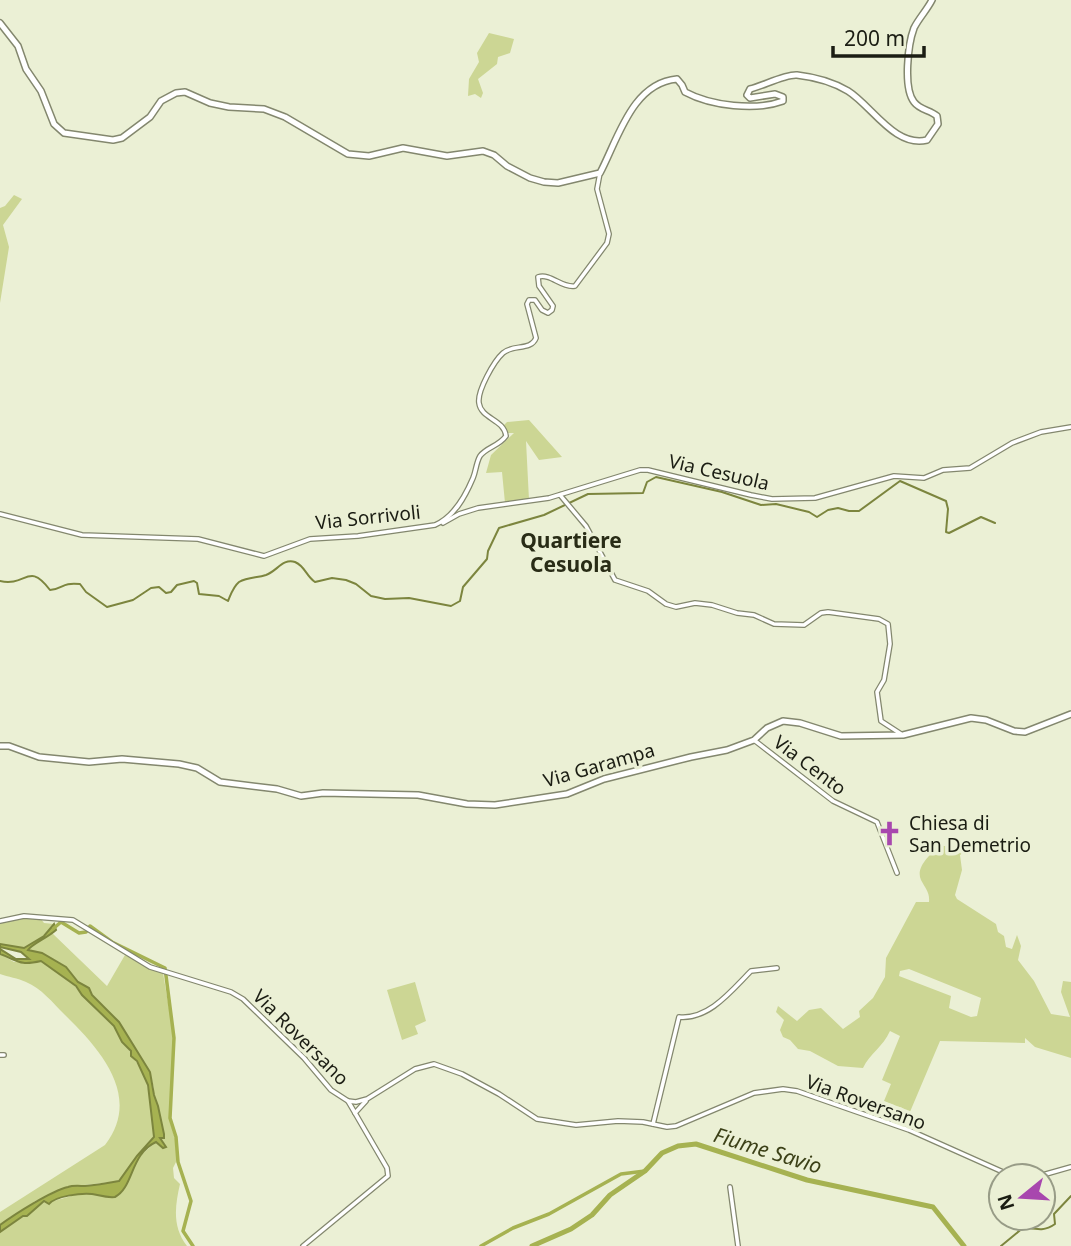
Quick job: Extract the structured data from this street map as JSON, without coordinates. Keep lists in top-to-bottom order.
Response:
{
  "streets": {
    "street": [
      "Via Cesuola",
      "Via Sorrivoli",
      "Via Garampa",
      "Via Cento",
      "Via Roversano"
    ]
  },
  "crossings": [
    ["Via Cesuola", "Via Sorrivoli"],
    ["Via Garampa", "Via Cento"]
  ],
  "districts": ["Quartiere Cesuola"],
  "water": ["Fiume Savio"],
  "places": {
    "church": ["Chiesa di San Demetrio"]
  },
  "scale_bar": "200 m",
  "north": "left"
}
